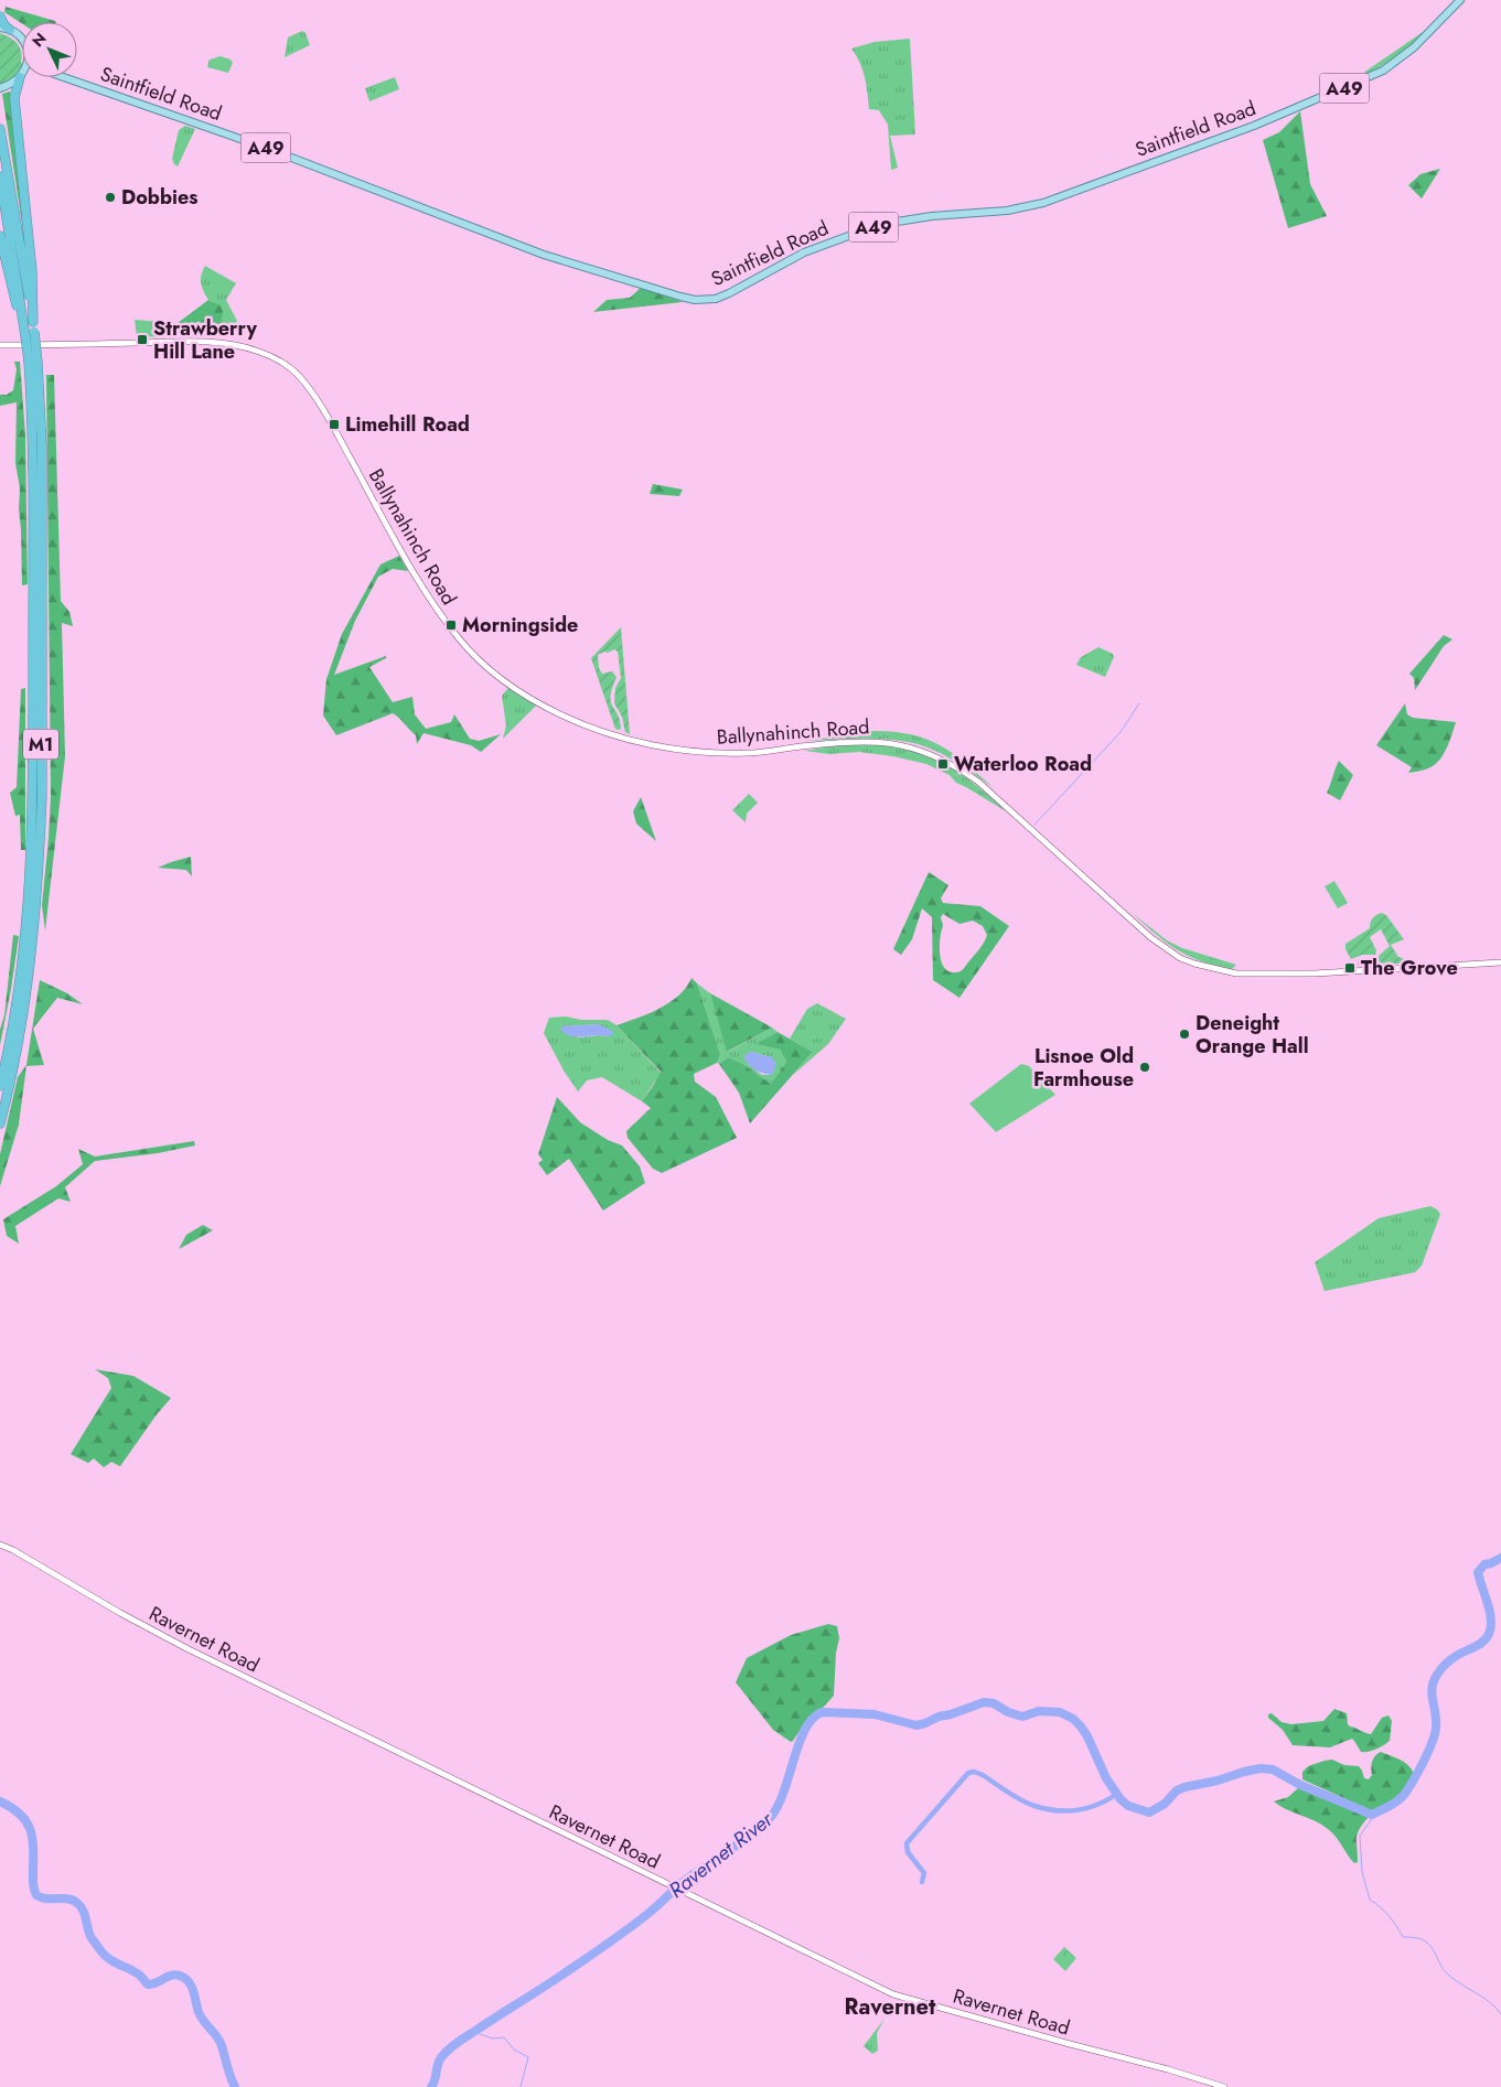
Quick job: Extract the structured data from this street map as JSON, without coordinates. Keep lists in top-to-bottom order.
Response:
{
  "streets": {
    "highway": ["M1"],
    "main road": ["A49", "Saintfield Road"],
    "street": ["Ballynahinch Road", "Ravernet Road"]
  },
  "districts": ["Ravernet"],
  "water": ["Ravernet River"],
  "places": {
    "other": ["Dobbies", "Deneight Orange Hall", "Lisnoe Old Farmhouse"],
    "transit": [
      "Strawberry Hill Lane",
      "Limehill Road",
      "Morningside",
      "Waterloo Road",
      "The Grove"
    ]
  },
  "north": "top left"
}
